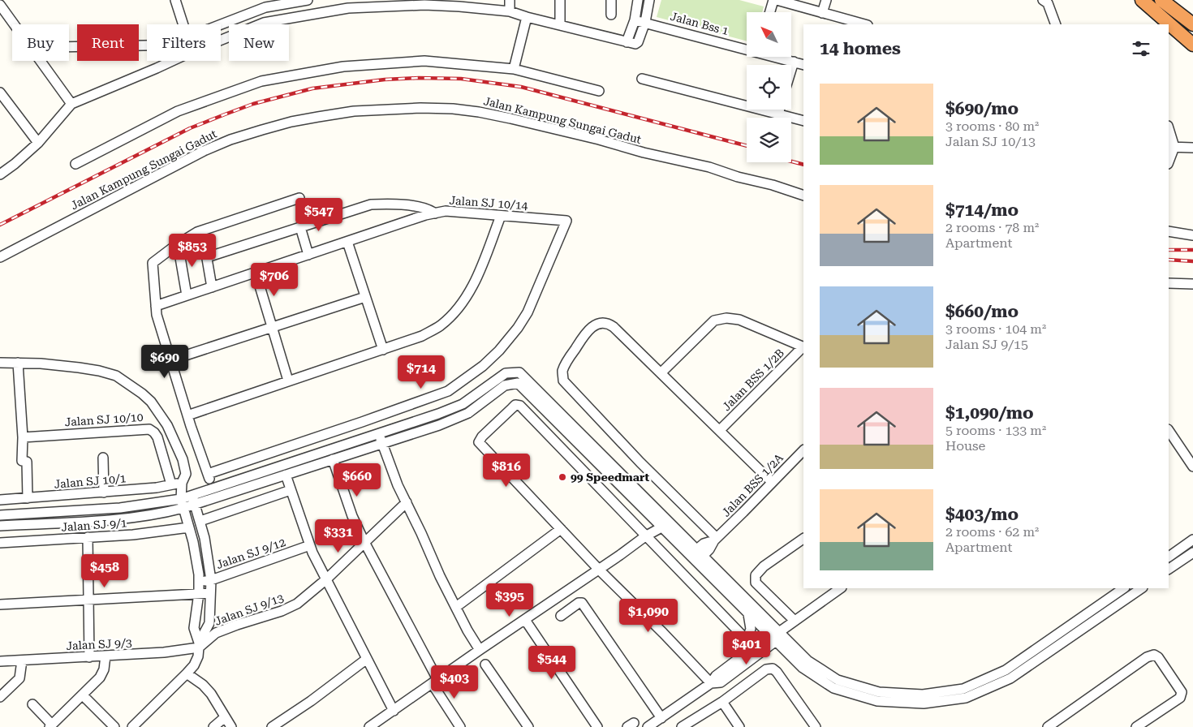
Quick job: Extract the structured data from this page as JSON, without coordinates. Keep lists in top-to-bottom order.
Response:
{
  "streets": {
    "street": [
      "Jalan Bss 1",
      "Jalan Kampung Sungai Gadut",
      "Jalan SJ 10/14",
      "Jalan BSS 1/2B",
      "Jalan SJ 10/10",
      "Jalan SJ 10/1",
      "Jalan BSS 1/2A",
      "Jalan SJ 9/1",
      "Jalan SJ 9/12",
      "Jalan SJ 9/13",
      "Jalan SJ 9/3"
    ]
  },
  "crossings": [
    ["Jalan SJ 10/10", "Jalan SJ 10/1"],
    ["Jalan SJ 9/13", "Jalan SJ 9/3"]
  ],
  "places": ["99 Speedmart"],
  "north": "top left",
  "page": {
    "chip": [
      "Buy",
      "Rent",
      "Filters",
      "New"
    ],
    "heading": "14 homes",
    "list": [
      {
        "name": "$690/mo",
        "note": "3 rooms · 80 m² · Jalan SJ 10/13"
      },
      {
        "name": "$714/mo",
        "note": "2 rooms · 78 m² · Apartment"
      },
      {
        "name": "$660/mo",
        "note": "3 rooms · 104 m² · Jalan SJ 9/15"
      },
      {
        "name": "$1,090/mo",
        "note": "5 rooms · 133 m² · House"
      },
      {
        "name": "$403/mo",
        "note": "2 rooms · 62 m² · Apartment"
      }
    ],
    "price": [
      "$547",
      "$853",
      "$706",
      "$690",
      "$714",
      "$816",
      "$660",
      "$331",
      "$458",
      "$395",
      "$1,090",
      "$401",
      "$544",
      "$403"
    ]
  }
}
